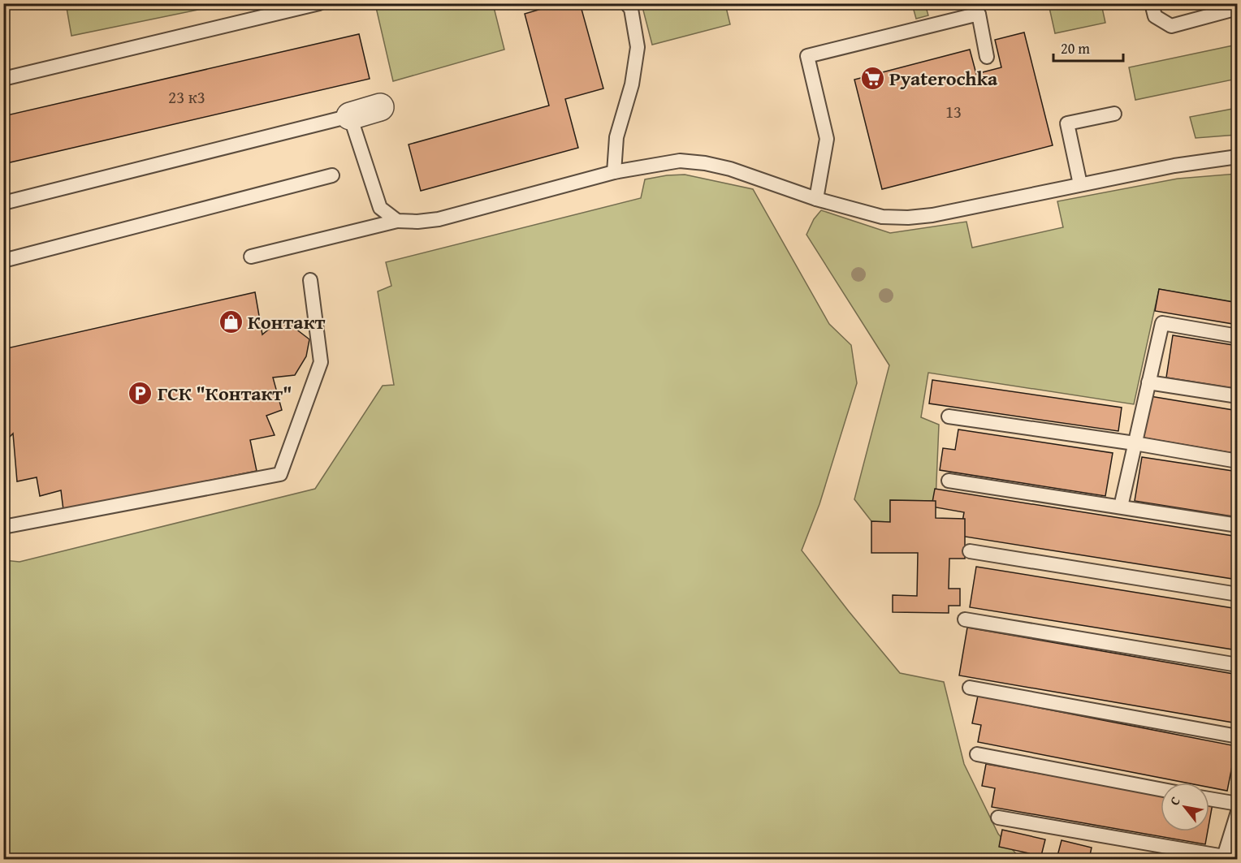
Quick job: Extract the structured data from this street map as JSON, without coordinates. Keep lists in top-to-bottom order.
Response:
{
  "places": {
    "supermarket": ["Pyaterochka"],
    "shop": ["Контакт"],
    "parking": ["ГСК \"Контакт\""]
  },
  "house_numbers": ["23 к3", "13"],
  "scale_bar": "20 m",
  "north": "top left"
}
